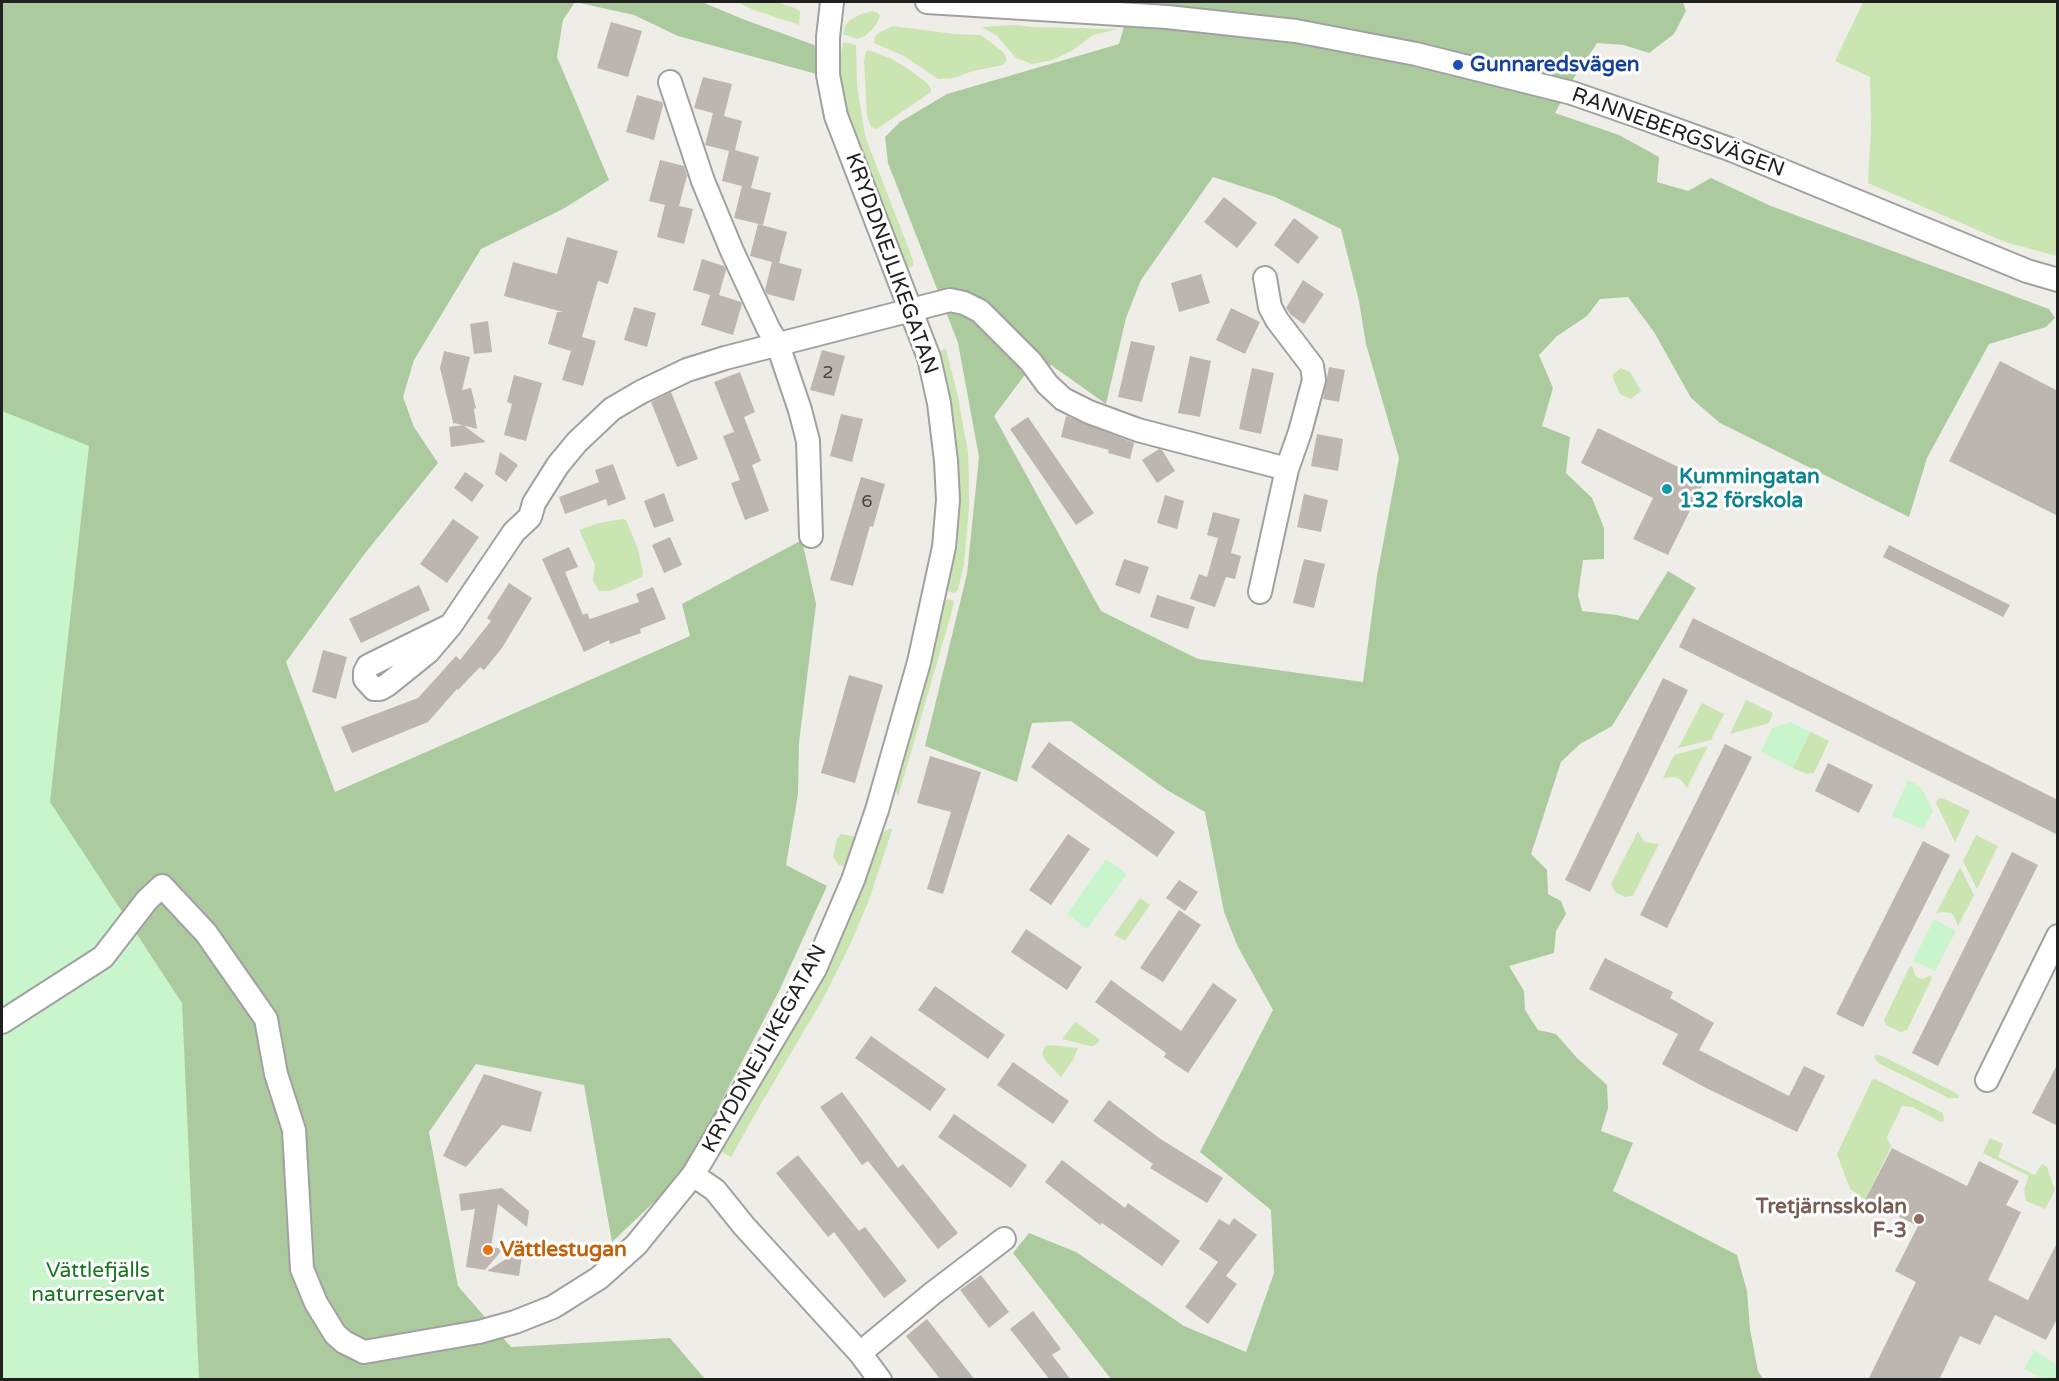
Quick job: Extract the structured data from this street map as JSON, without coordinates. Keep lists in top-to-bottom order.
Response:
{
  "streets": {
    "street": ["RANNEBERGSVÄGEN", "KRYDDNEJLIKEGATAN"]
  },
  "parks": ["Vättlefjälls naturreservat"],
  "places": [
    "Gunnaredsvägen",
    "Kummingatan 132 förskola",
    "Tretjärnsskolan F-3",
    "Vättlestugan"
  ],
  "house_numbers": ["2", "6"]
}
